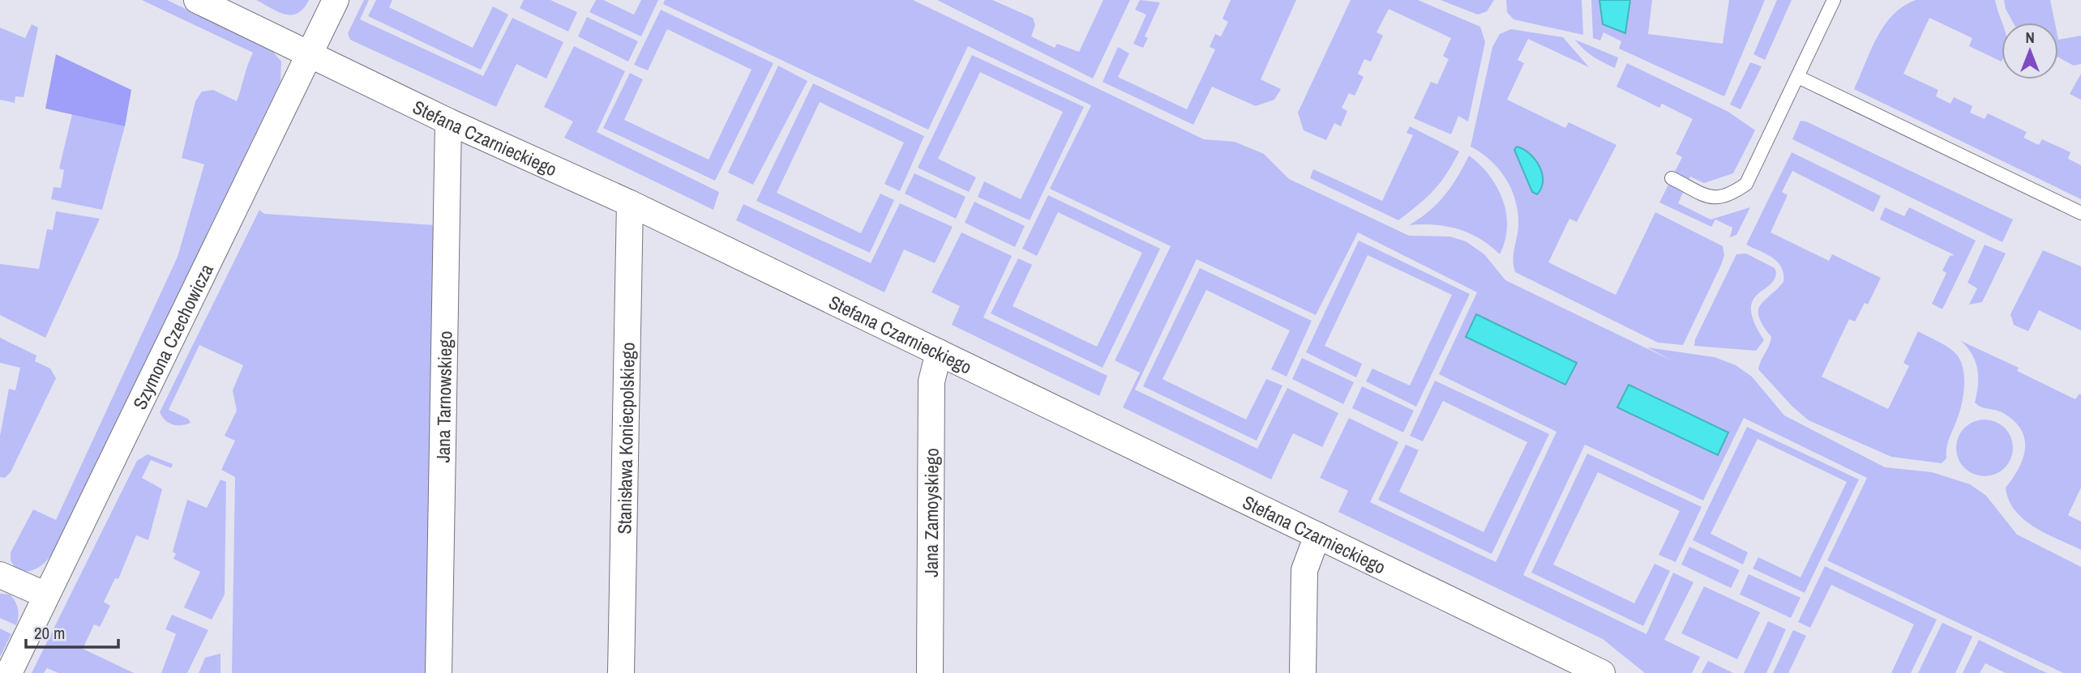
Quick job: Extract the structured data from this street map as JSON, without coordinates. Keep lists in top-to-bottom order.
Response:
{
  "streets": {
    "street": [
      "Stefana Czarnieckiego",
      "Szymona Czechowicza",
      "Jana Tarnowskiego",
      "Stanisława Koniecpolskiego",
      "Jana Zamoyskiego"
    ]
  },
  "crossings": [
    ["Stefana Czarnieckiego", "Szymona Czechowicza"],
    ["Stefana Czarnieckiego", "Jana Tarnowskiego"],
    ["Stefana Czarnieckiego", "Stanisława Koniecpolskiego"],
    ["Stefana Czarnieckiego", "Jana Zamoyskiego"]
  ],
  "scale_bar": "20 m",
  "north": "top"
}
